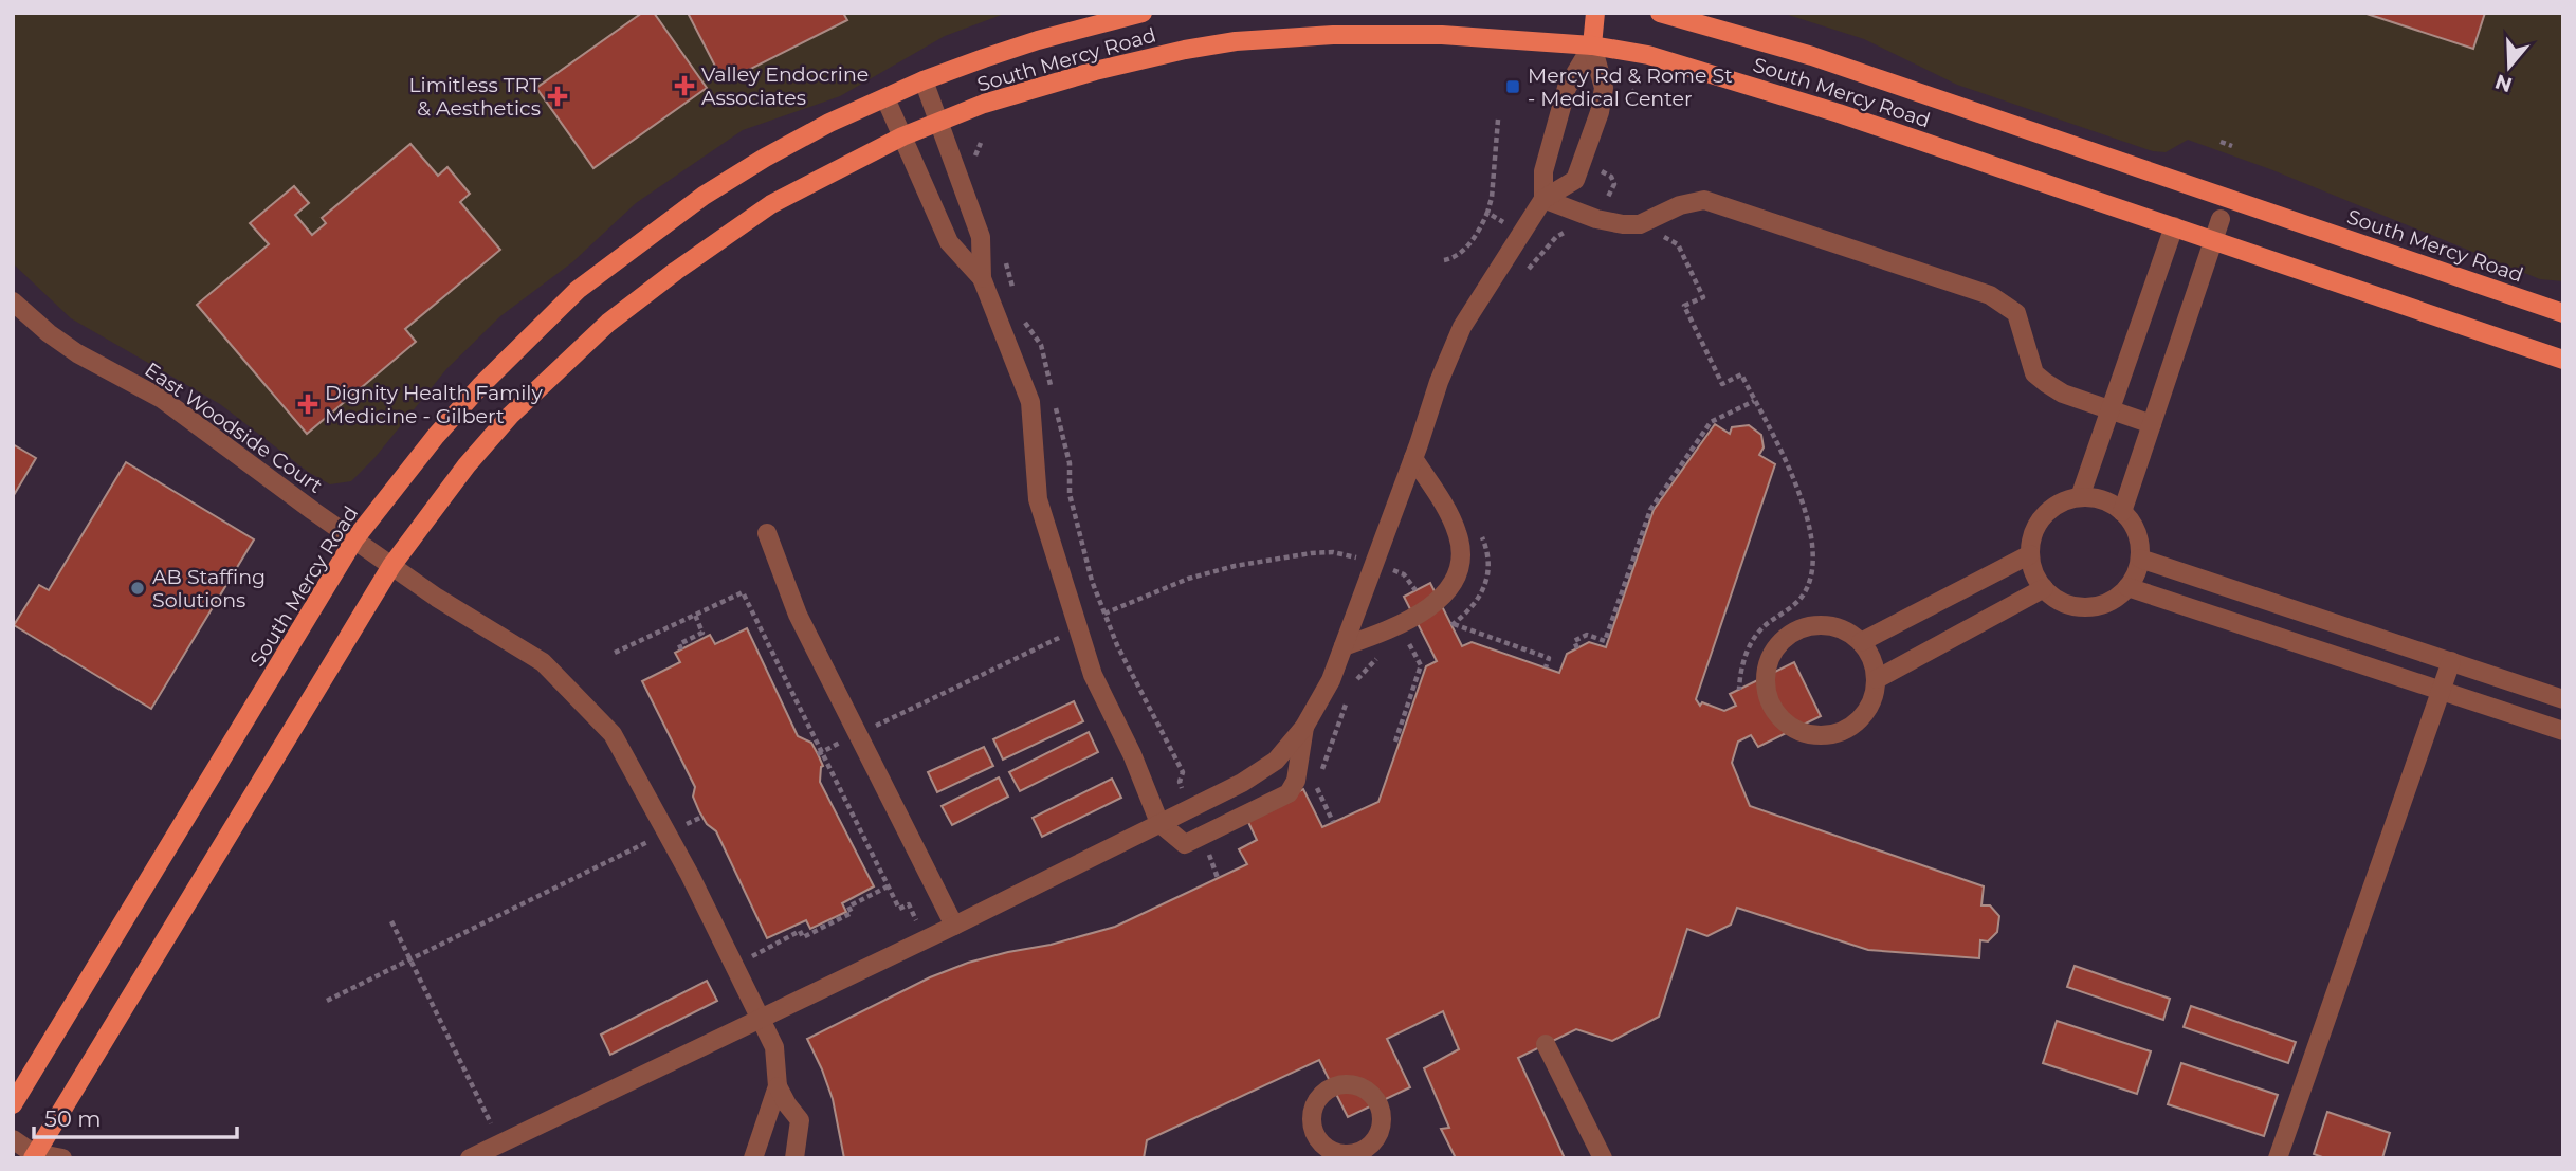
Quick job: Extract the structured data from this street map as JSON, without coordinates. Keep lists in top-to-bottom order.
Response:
{
  "streets": {
    "main road": ["South Mercy Road"],
    "street": ["East Woodside Court"]
  },
  "crossings": [
    ["South Mercy Road", "East Woodside Court"]
  ],
  "places": {
    "health": ["Valley Endocrine Associates", "Limitless TRT & Aesthetics", "Dignity Health Family Medicine - Gilbert"],
    "transit": ["Mercy Rd & Rome St - Medical Center"],
    "other": ["AB Staffing Solutions"]
  },
  "scale_bar": "50 m",
  "north": "bottom"
}
